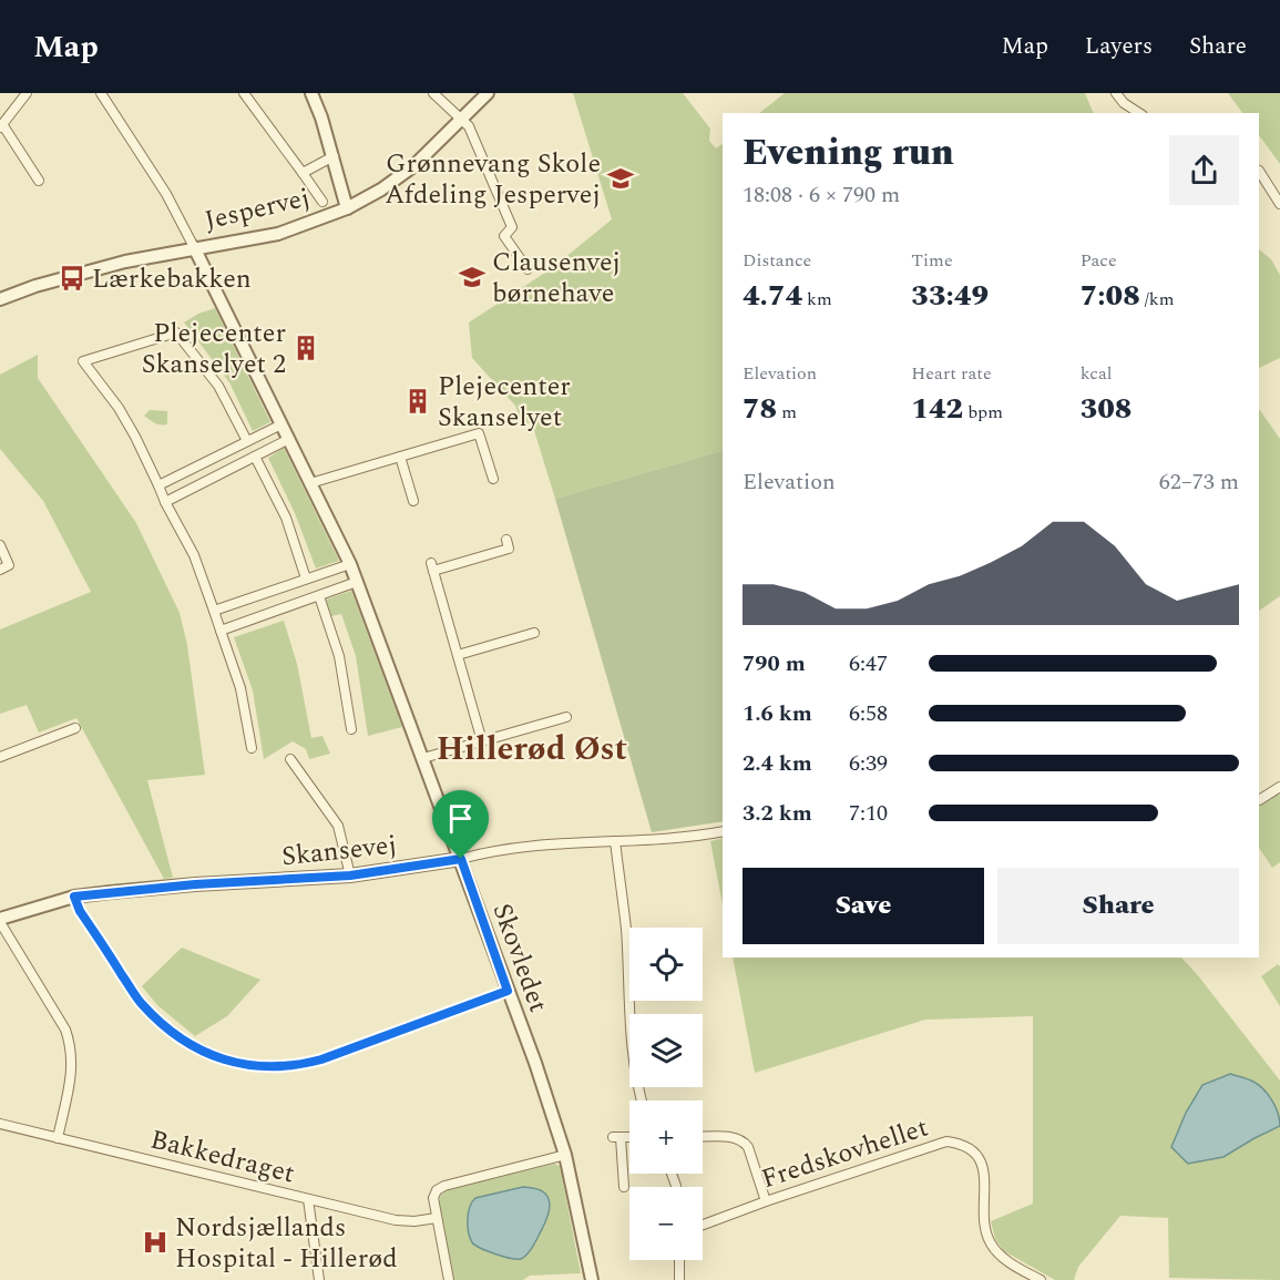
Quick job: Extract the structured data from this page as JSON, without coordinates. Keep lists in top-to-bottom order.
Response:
{
  "streets": {
    "street": [
      "Jespervej",
      "Skansevej",
      "Skovledet",
      "Fredskovhellet",
      "Bakkedraget"
    ]
  },
  "crossings": [
    ["Jespervej", "Skovledet"],
    ["Skansevej", "Skovledet"]
  ],
  "districts": ["Hillerød Øst"],
  "places": {
    "school or university": ["Grønnevang Skole Afdeling Jespervej", "Clausenvej børnehave"],
    "bus stop": ["Lærkebakken"],
    "building": ["Plejecenter Skanselyet 2", "Plejecenter Skanselyet"],
    "hospital": ["Nordsjællands Hospital - Hillerød"]
  },
  "page": {
    "header": "Map",
    "nav": ["Map", "Layers", "Share"],
    "heading": ["Evening run", "18:08 · 6 × 790 m"],
    "stats": [
      ["Distance", "4.74 km"],
      ["Time", "33:49"],
      ["Pace", "7:08 /km"],
      ["Elevation", "78 m"],
      ["Heart rate", "142 bpm"],
      ["kcal", "308"]
    ],
    "chart": ["Elevation", "62–73 m"],
    "list": [
      {
        "name": "790 m",
        "note": "6:47"
      },
      {
        "name": "1.6 km",
        "note": "6:58"
      },
      {
        "name": "2.4 km",
        "note": "6:39"
      },
      {
        "name": "3.2 km",
        "note": "7:10"
      }
    ],
    "buttons": ["Save", "Share"],
    "map_buttons": ["+", "−"]
  }
}
